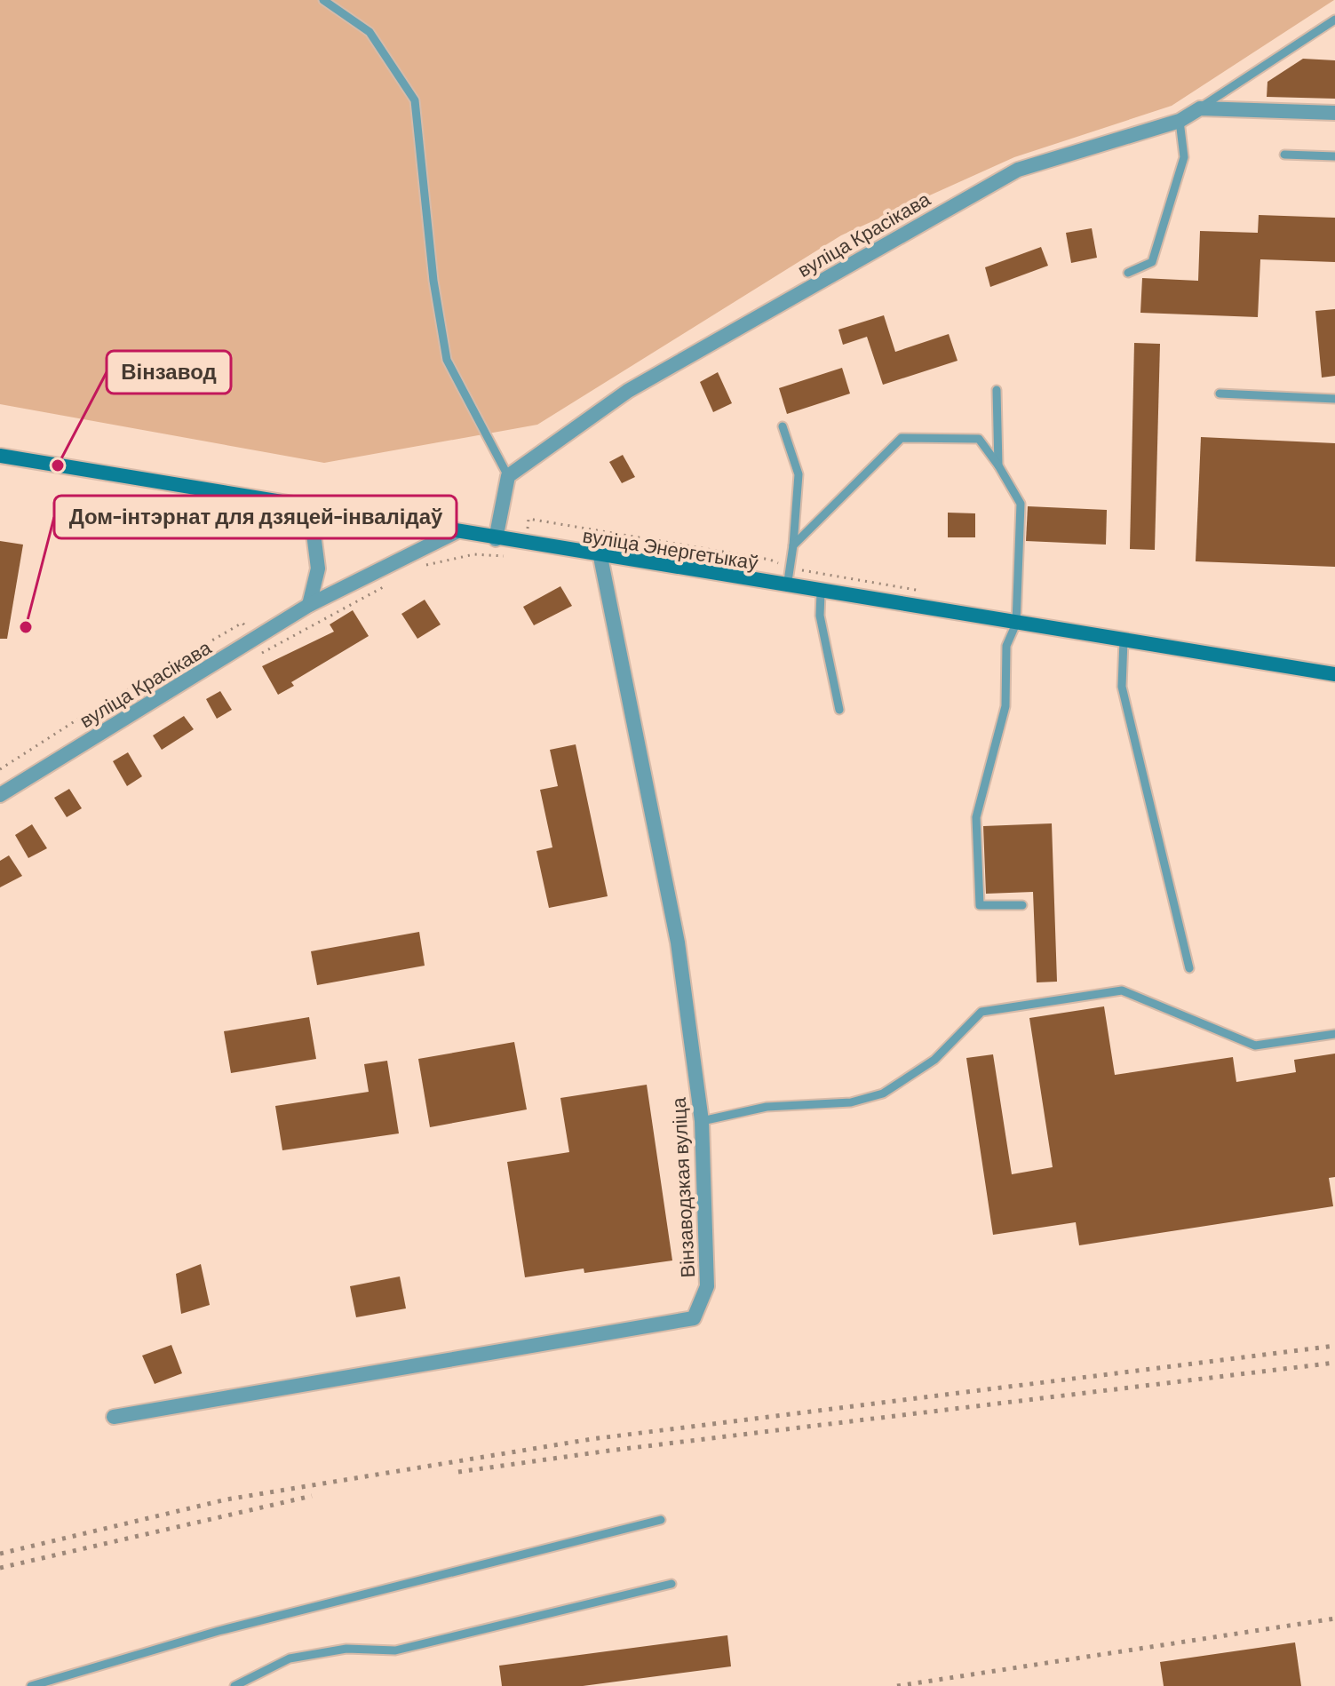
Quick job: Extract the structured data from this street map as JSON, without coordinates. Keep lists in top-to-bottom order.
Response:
{
  "streets": {
    "main road": ["вуліца Энергетыкаў"],
    "street": ["вуліца Красікава", "Вінзаводзкая вуліца"]
  },
  "crossings": [
    ["вуліца Красікава", "вуліца Энергетыкаў"],
    ["вуліца Энергетыкаў", "Вінзаводзкая вуліца"]
  ],
  "places": ["Вінзавод", "Дом-інтэрнат для дзяцей-інвалідаў"]
}
